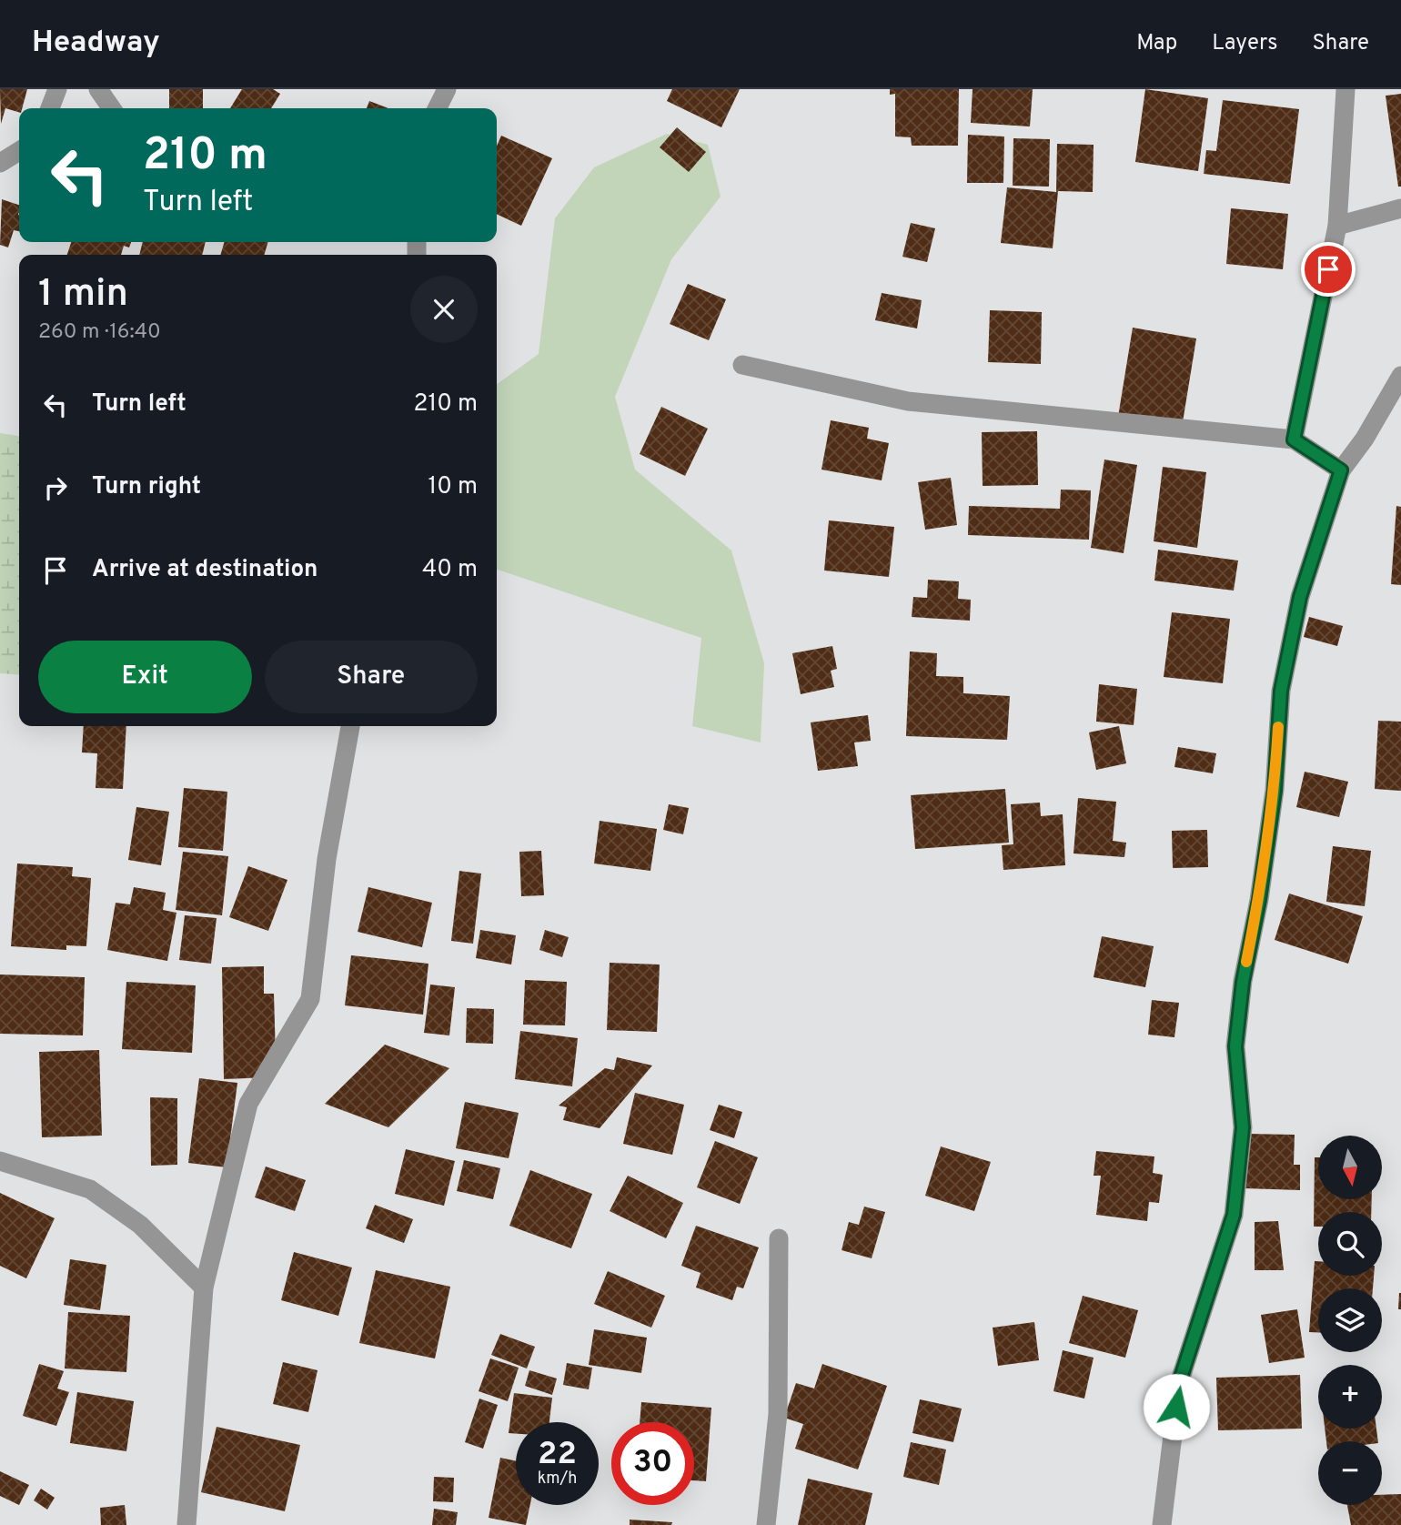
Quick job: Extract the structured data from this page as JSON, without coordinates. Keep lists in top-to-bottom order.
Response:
{
  "north": "bottom",
  "page": {
    "header": "Headway",
    "nav": ["Map", "Layers", "Share"],
    "turn": ["210 m", "Turn left"],
    "heading": ["1 min", "260 m · 16:40"],
    "list": [
      {
        "name": "Turn left",
        "value": "210 m"
      },
      {
        "name": "Turn right",
        "value": "10 m"
      },
      {
        "name": "Arrive at destination",
        "value": "40 m"
      }
    ],
    "buttons": ["Exit", "Share"],
    "map_buttons": ["+", "−"],
    "speed": "22 km/h",
    "limit": "30"
  }
}
